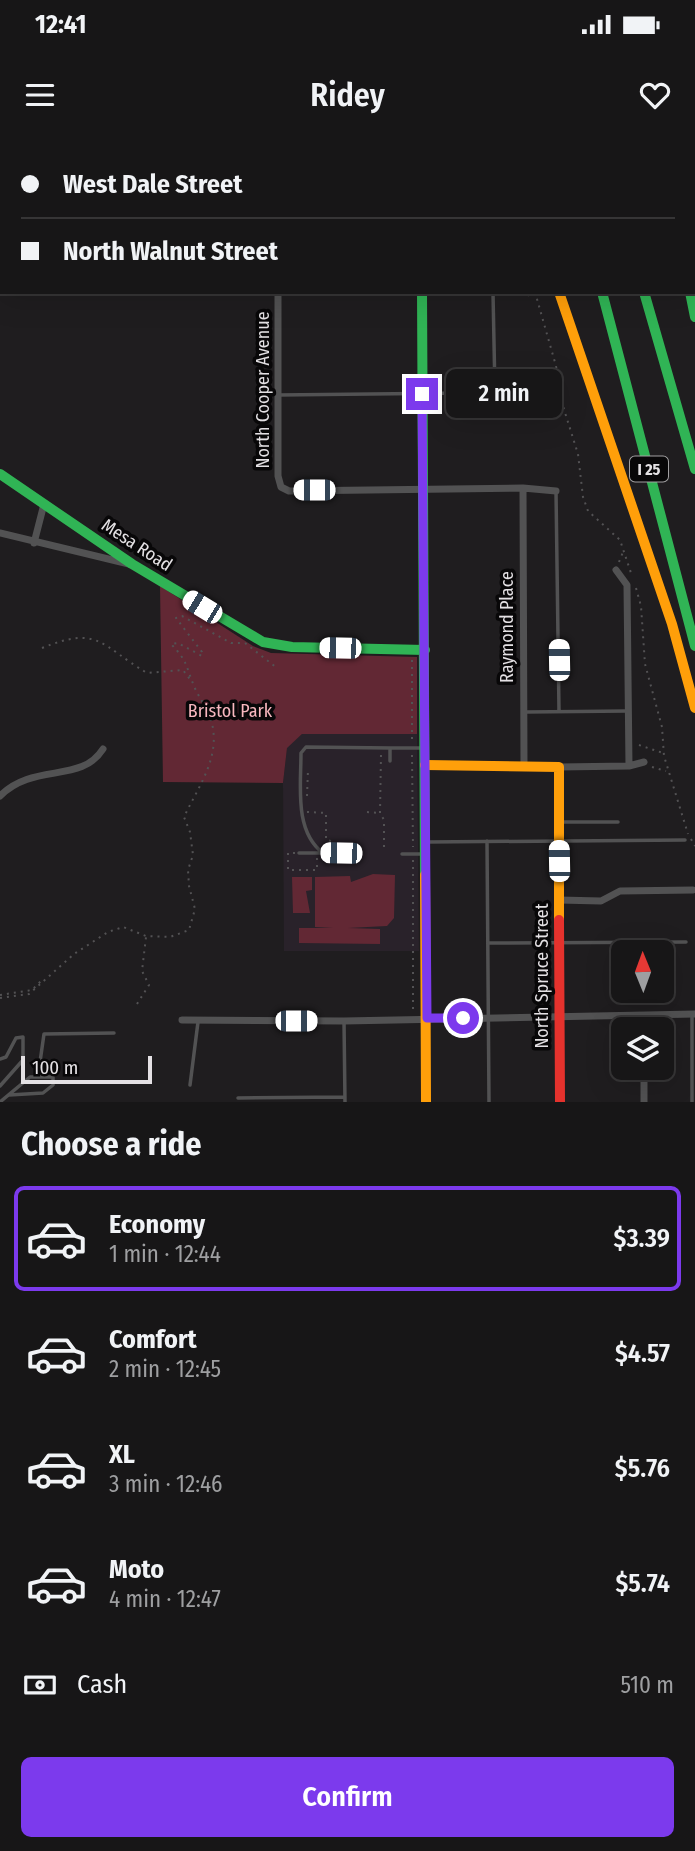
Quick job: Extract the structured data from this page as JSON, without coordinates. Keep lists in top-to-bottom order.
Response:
{
  "streets": {
    "main road": ["I 25", "Mesa Road", "North Spruce Street"],
    "street": ["North Cooper Avenue", "Raymond Place"]
  },
  "parks": ["Bristol Park"],
  "scale_bar": "100 m",
  "north": "top",
  "page": {
    "status": "12:41",
    "header": "Ridey",
    "banner": ["West Dale Street", "North Walnut Street"],
    "bubble": "2 min",
    "scale": "100 m",
    "heading": "Choose a ride",
    "list": [
      {
        "name": "Economy",
        "note": "1 min · 12:44",
        "value": "$3.39"
      },
      {
        "name": "Comfort",
        "note": "2 min · 12:45",
        "value": "$4.57"
      },
      {
        "name": "XL",
        "note": "3 min · 12:46",
        "value": "$5.76"
      },
      {
        "name": "Moto",
        "note": "4 min · 12:47",
        "value": "$5.74"
      }
    ],
    "pay": ["Cash", "510 m"],
    "buttons": "Confirm"
  }
}
